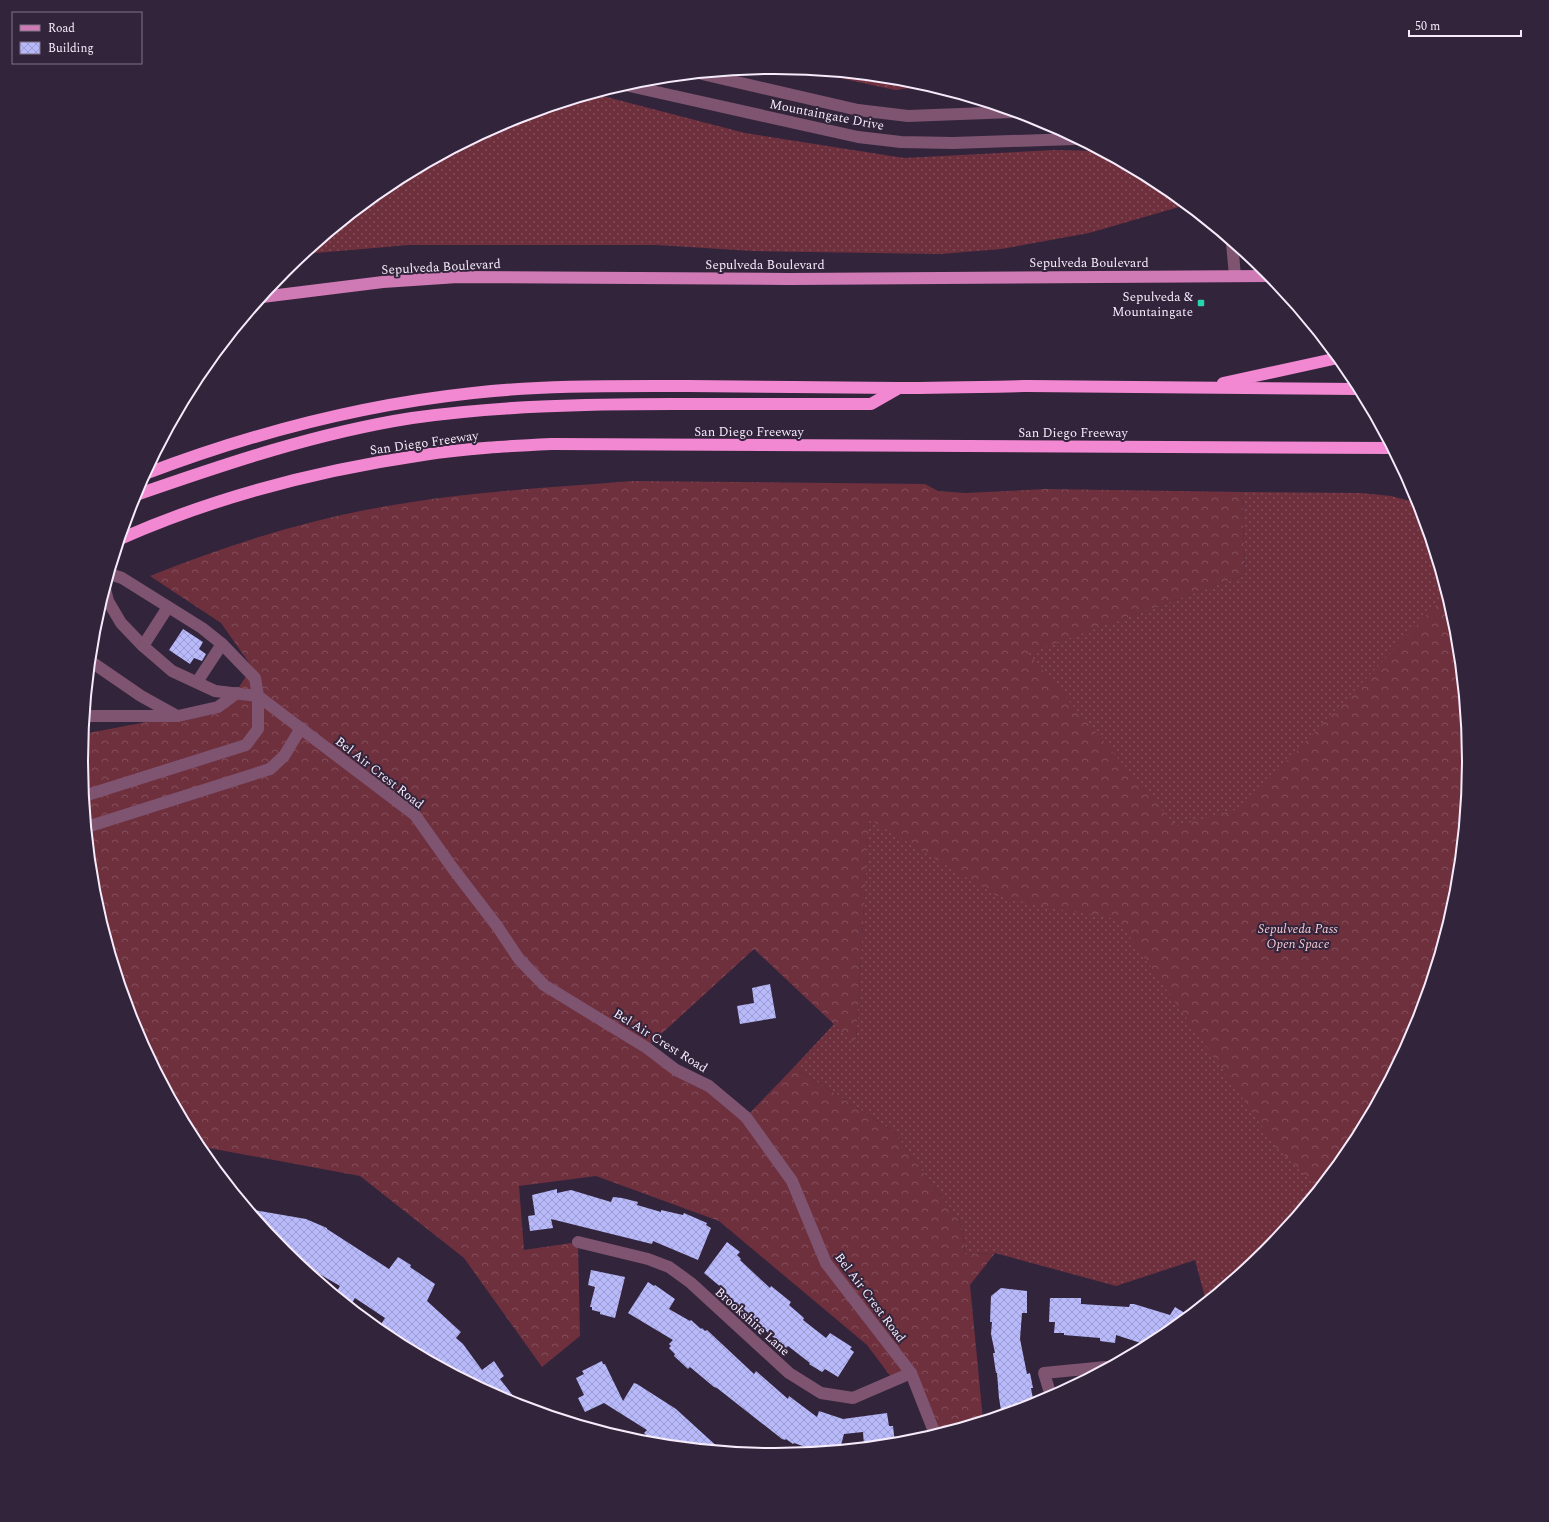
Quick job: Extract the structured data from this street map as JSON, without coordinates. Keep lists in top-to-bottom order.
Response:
{
  "streets": {
    "highway": ["San Diego Freeway"],
    "main road": ["Sepulveda Boulevard"],
    "street": ["Mountaingate Drive", "Bel Air Crest Road", "Brookshire Lane"]
  },
  "crossings": [
    ["Bel Air Crest Road", "Brookshire Lane"]
  ],
  "parks": ["Sepulveda Pass Open Space"],
  "places": {
    "transit": ["Sepulveda & Mountaingate"]
  },
  "legend": ["Road", "Building"],
  "scale_bar": "50 m"
}
